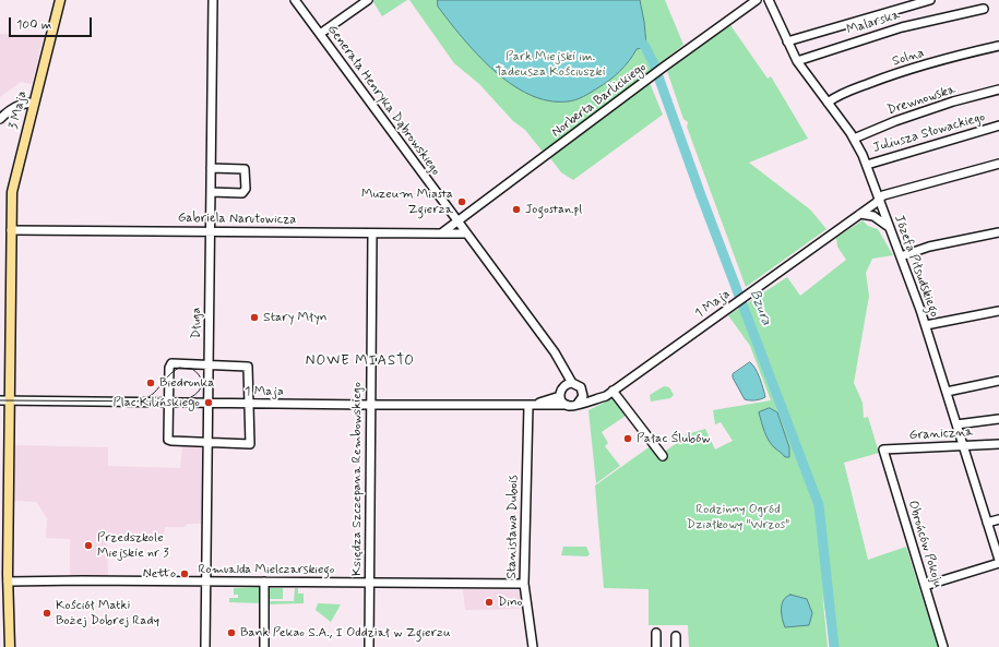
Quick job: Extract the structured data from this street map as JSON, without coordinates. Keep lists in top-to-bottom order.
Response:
{
  "streets": {
    "main road": ["3 Maja"],
    "street": [
      "Malarska",
      "Solna",
      "Generała Henryka Dąbrowskiego",
      "Norberta Barlickiego",
      "Drewnowska",
      "Juliusza Słowackiego",
      "Gabriela Narutowicza",
      "Józefa Piłsudskiego",
      "1 Maja",
      "Długa",
      "Graniczna",
      "Księdza Szczepana Rembowskiego",
      "Stanisława Dubois",
      "Obrońców Pokoju",
      "Romualda Mielczarskiego"
    ]
  },
  "crossings": [
    ["Malarska", "Józefa Piłsudskiego"],
    ["Solna", "Józefa Piłsudskiego"],
    ["Generała Henryka Dąbrowskiego", "Norberta Barlickiego"],
    ["Generała Henryka Dąbrowskiego", "Gabriela Narutowicza"],
    ["Generała Henryka Dąbrowskiego", "1 Maja"],
    ["Drewnowska", "Józefa Piłsudskiego"],
    ["3 Maja", "Gabriela Narutowicza"],
    ["3 Maja", "1 Maja"],
    ["3 Maja", "Romualda Mielczarskiego"],
    ["Juliusza Słowackiego", "Józefa Piłsudskiego"],
    ["Gabriela Narutowicza", "Długa"],
    ["Gabriela Narutowicza", "Księdza Szczepana Rembowskiego"],
    ["Józefa Piłsudskiego", "1 Maja"],
    ["Józefa Piłsudskiego", "Graniczna"],
    ["1 Maja", "Długa"],
    ["1 Maja", "Księdza Szczepana Rembowskiego"],
    ["1 Maja", "Stanisława Dubois"],
    ["Długa", "Romualda Mielczarskiego"],
    ["Graniczna", "Obrońców Pokoju"],
    ["Księdza Szczepana Rembowskiego", "Romualda Mielczarskiego"],
    ["Stanisława Dubois", "Romualda Mielczarskiego"]
  ],
  "districts": ["NOWE MIASTO"],
  "water": ["Bzura"],
  "parks": ["Park Miejski im. Tadeusza Kościuszki", "Rodzinny Ogród Działkowy \"Wrzos\""],
  "places": [
    "Muzeum Miasta Zgierza",
    "Jogostan.pl",
    "Stary Młyn",
    "Biedronka",
    "Plac Kilińskiego",
    "Pałac Ślubów",
    "Przedszkole Miejskie nr 3",
    "Netto",
    "Dino",
    "Kościół Matki Bożej Dobrej Rady",
    "Bank Pekao S.A., I Oddział w Zgierzu"
  ],
  "scale_bar": "100 m"
}
